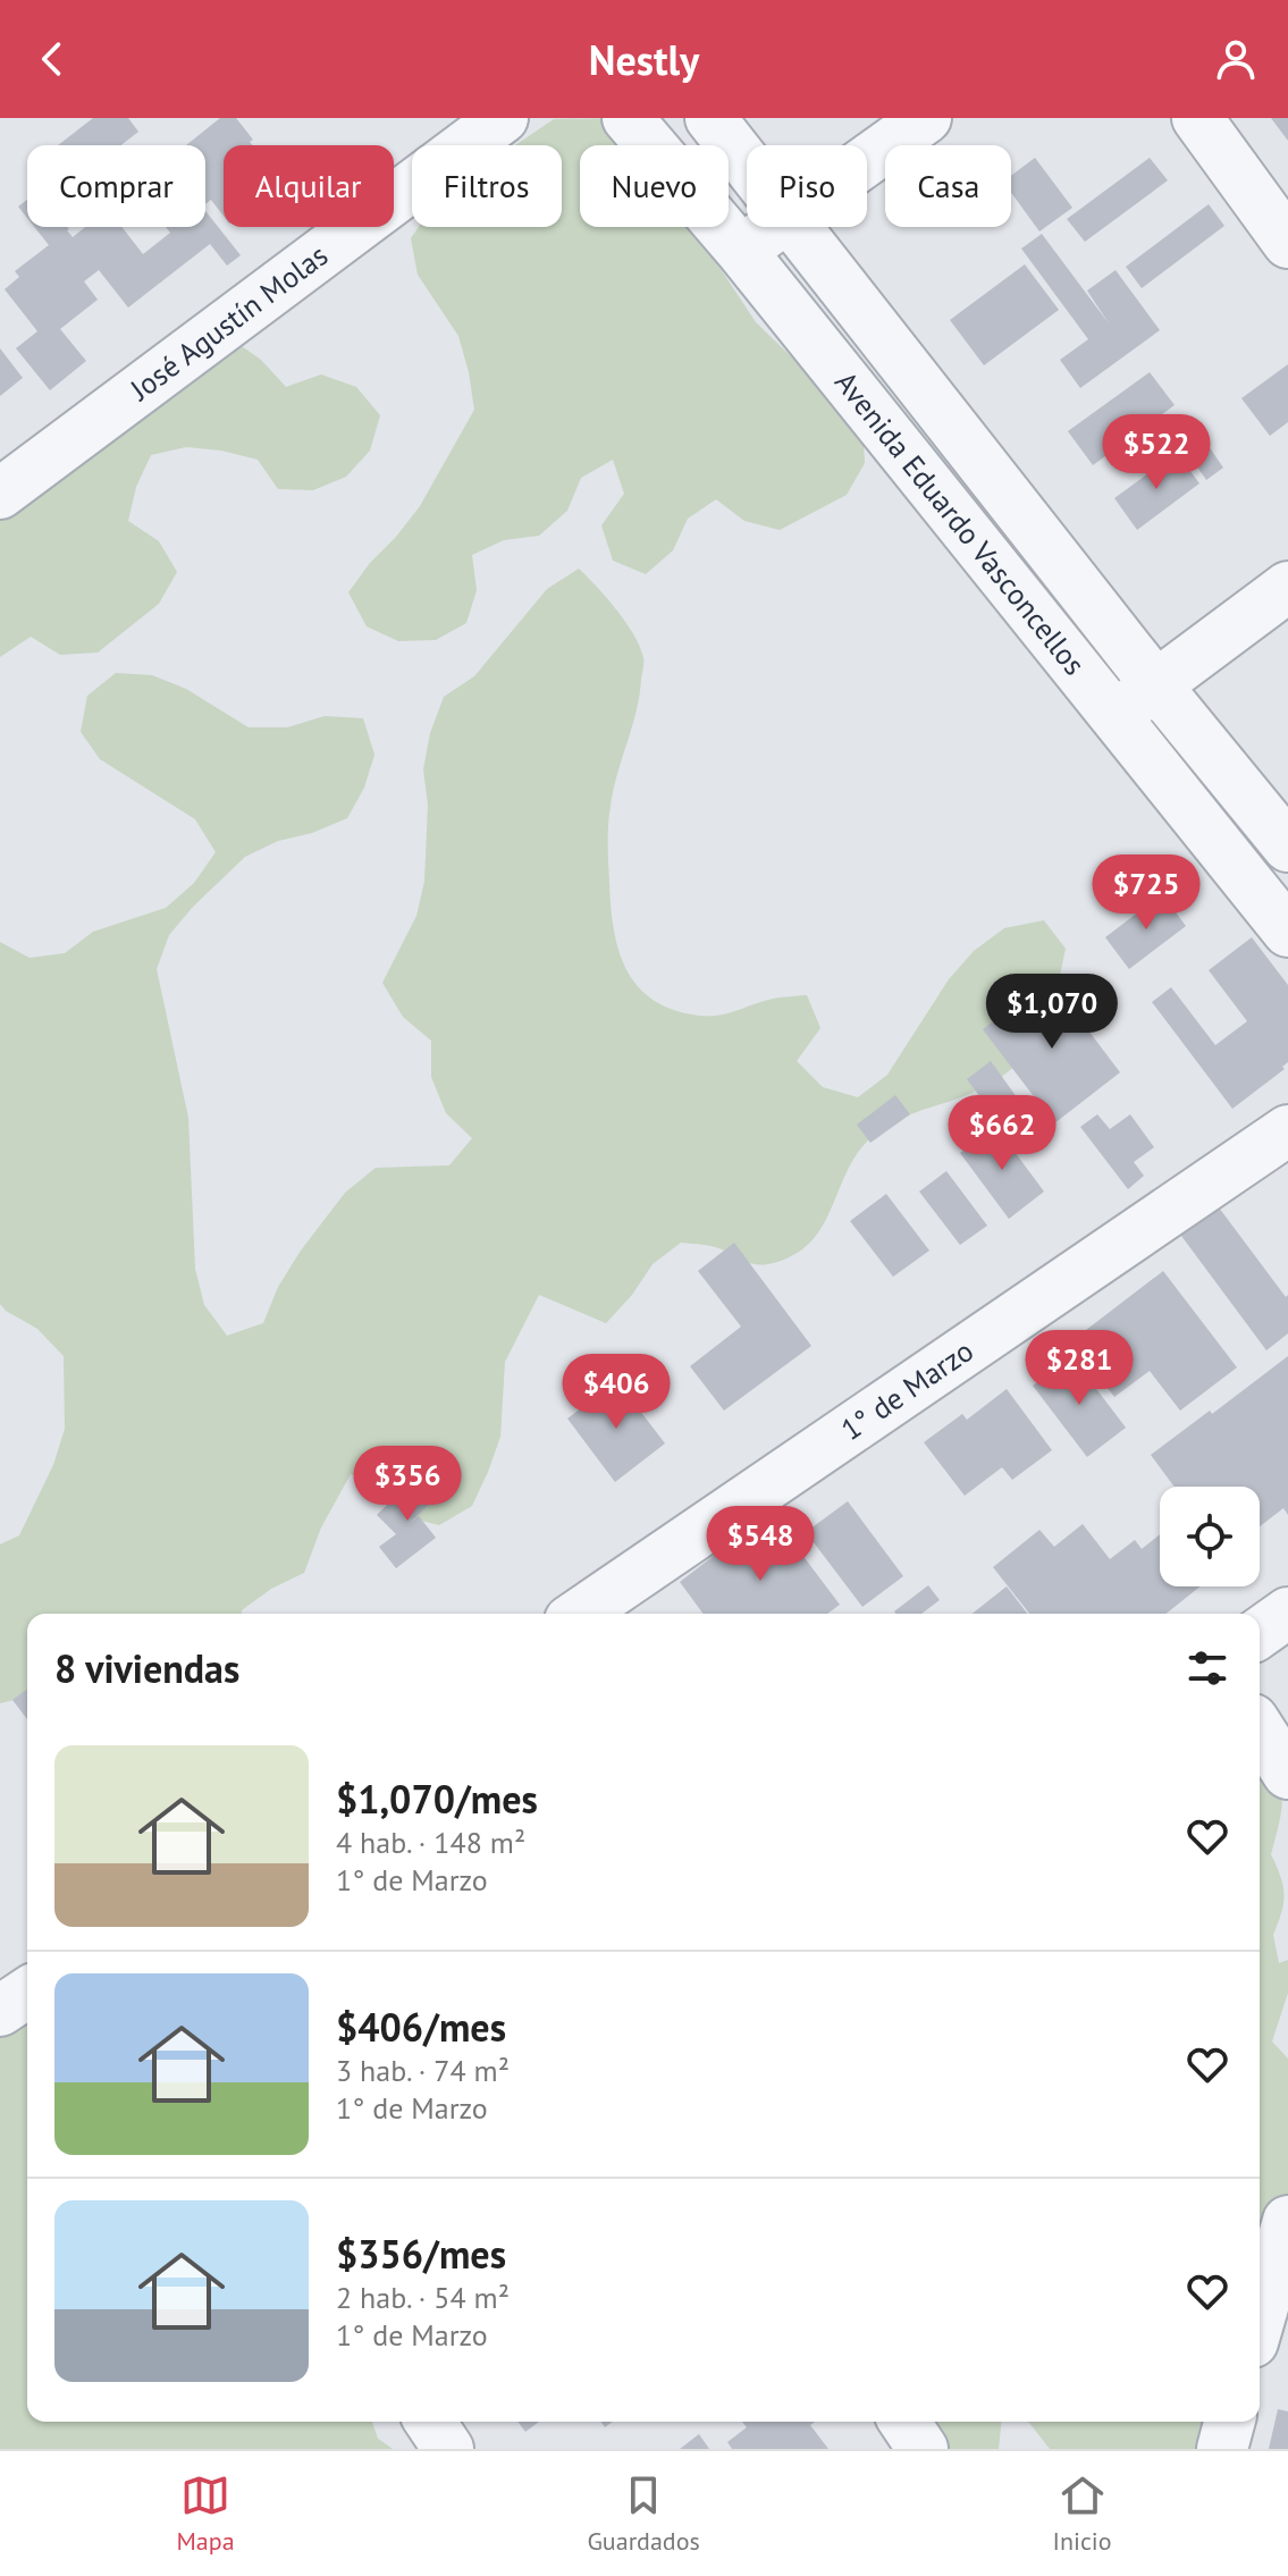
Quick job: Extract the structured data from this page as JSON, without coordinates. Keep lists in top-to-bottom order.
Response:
{
  "streets": {
    "street": ["José Agustín Molas", "Avenida Eduardo Vasconcellos", "1° de Marzo"]
  },
  "page": {
    "header": "Nestly",
    "chip": [
      "Comprar",
      "Alquilar",
      "Filtros",
      "Nuevo",
      "Piso",
      "Casa"
    ],
    "price": [
      "$522",
      "$725",
      "$1,070",
      "$662",
      "$281",
      "$406",
      "$356",
      "$548"
    ],
    "heading": "8 viviendas",
    "list": [
      {
        "name": "$1,070/mes",
        "note": "4 hab. · 148 m² · 1° de Marzo"
      },
      {
        "name": "$406/mes",
        "note": "3 hab. · 74 m² · 1° de Marzo"
      },
      {
        "name": "$356/mes",
        "note": "2 hab. · 54 m² · 1° de Marzo"
      }
    ],
    "tabs": ["Mapa", "Guardados", "Inicio"]
  }
}
